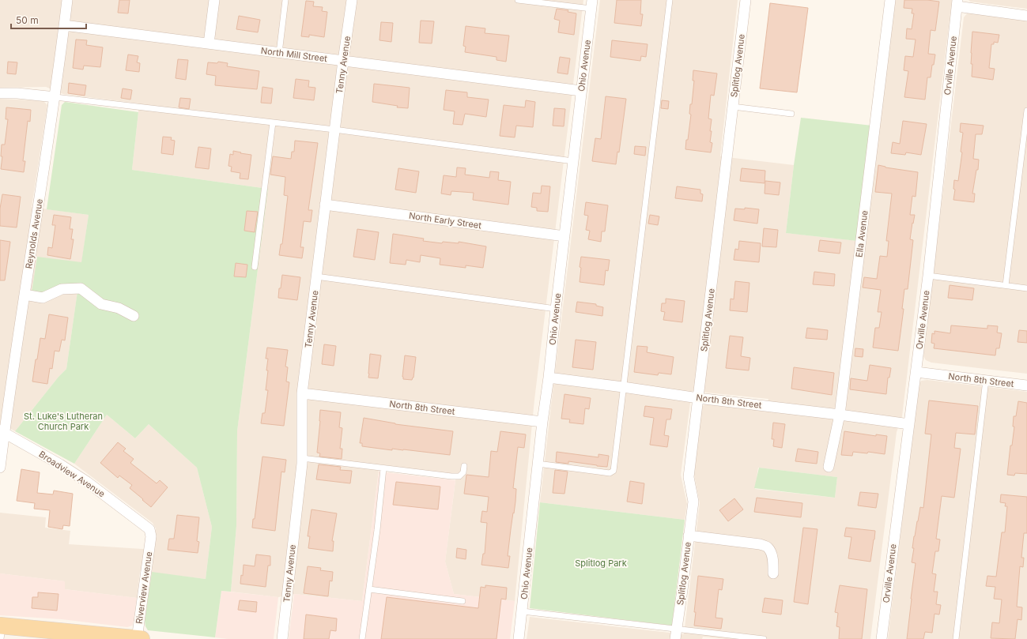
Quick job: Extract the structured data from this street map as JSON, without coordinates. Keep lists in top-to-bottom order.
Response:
{
  "streets": {
    "street": [
      "North Mill Street",
      "Tenny Avenue",
      "Ohio Avenue",
      "Splitlog Avenue",
      "Orville Avenue",
      "North Early Street",
      "Reynolds Avenue",
      "Ella Avenue",
      "North 8th Street",
      "Broadview Avenue",
      "Riverview Avenue"
    ]
  },
  "crossings": [
    ["North Mill Street", "Tenny Avenue"],
    ["North Mill Street", "Ohio Avenue"],
    ["North Mill Street", "Reynolds Avenue"],
    ["Tenny Avenue", "North Early Street"],
    ["Tenny Avenue", "North 8th Street"],
    ["Ohio Avenue", "North Early Street"],
    ["Ohio Avenue", "North 8th Street"],
    ["Splitlog Avenue", "North 8th Street"],
    ["Orville Avenue", "North 8th Street"],
    ["Reynolds Avenue", "Broadview Avenue"],
    ["Ella Avenue", "North 8th Street"],
    ["Broadview Avenue", "Riverview Avenue"]
  ],
  "parks": ["St. Luke's Lutheran Church Park", "Splitlog Park"],
  "scale_bar": "50 m"
}
